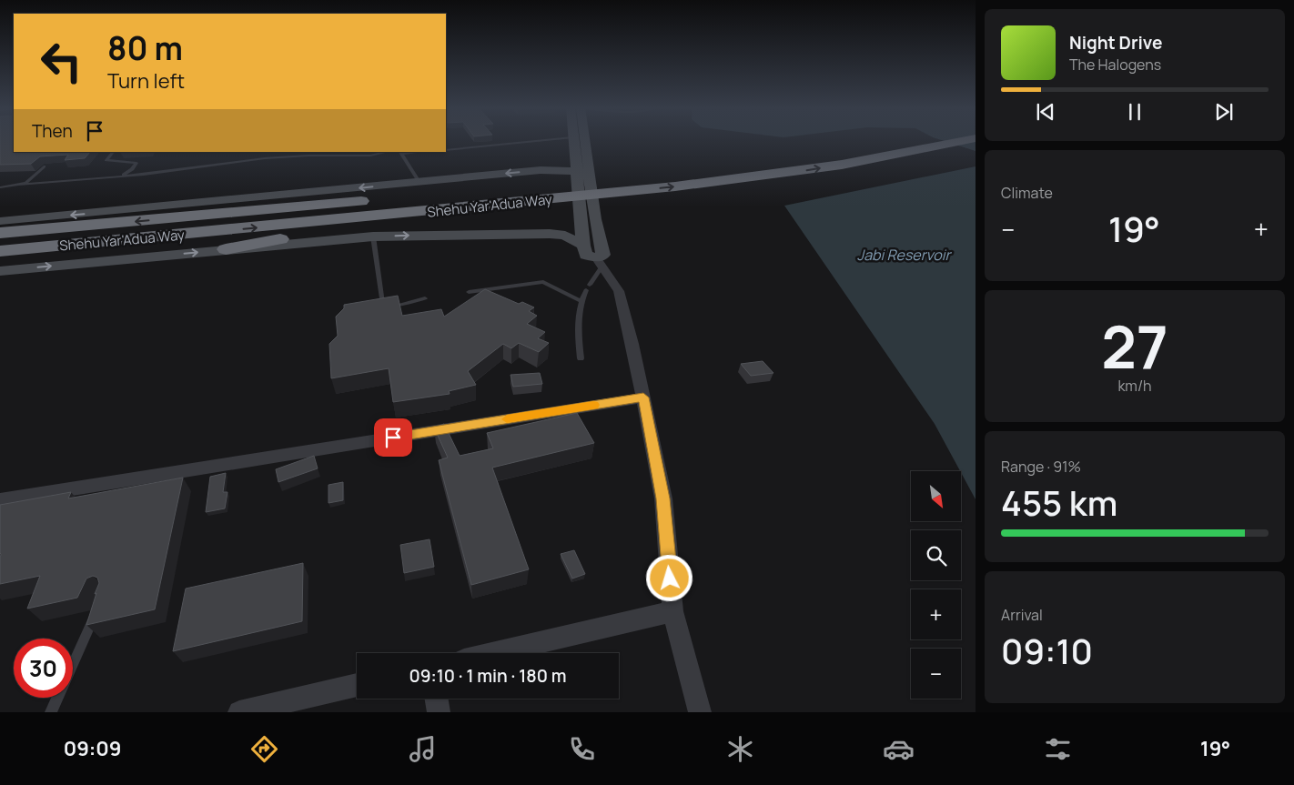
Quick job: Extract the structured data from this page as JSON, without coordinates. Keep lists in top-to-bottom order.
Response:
{
  "streets": {
    "highway": ["Shehu Yar'Adua Way"]
  },
  "water": ["Jabi Reservoir"],
  "north": "bottom right",
  "page": {
    "turn": ["80 m", "Turn left"],
    "song": ["Night Drive", "The Halogens"],
    "then": "Then",
    "tile": [
      "Climate",
      ["27", "km/h"],
      ["Range · 91%", "455 km"],
      ["Arrival", "09:10"]
    ],
    "heat": ["−", "19°", "+"],
    "map_buttons": ["+", "−"],
    "limit": "30",
    "trip": "09:10 · 1 min · 180 m",
    "tabs": ["09:09", "19°"]
  }
}
